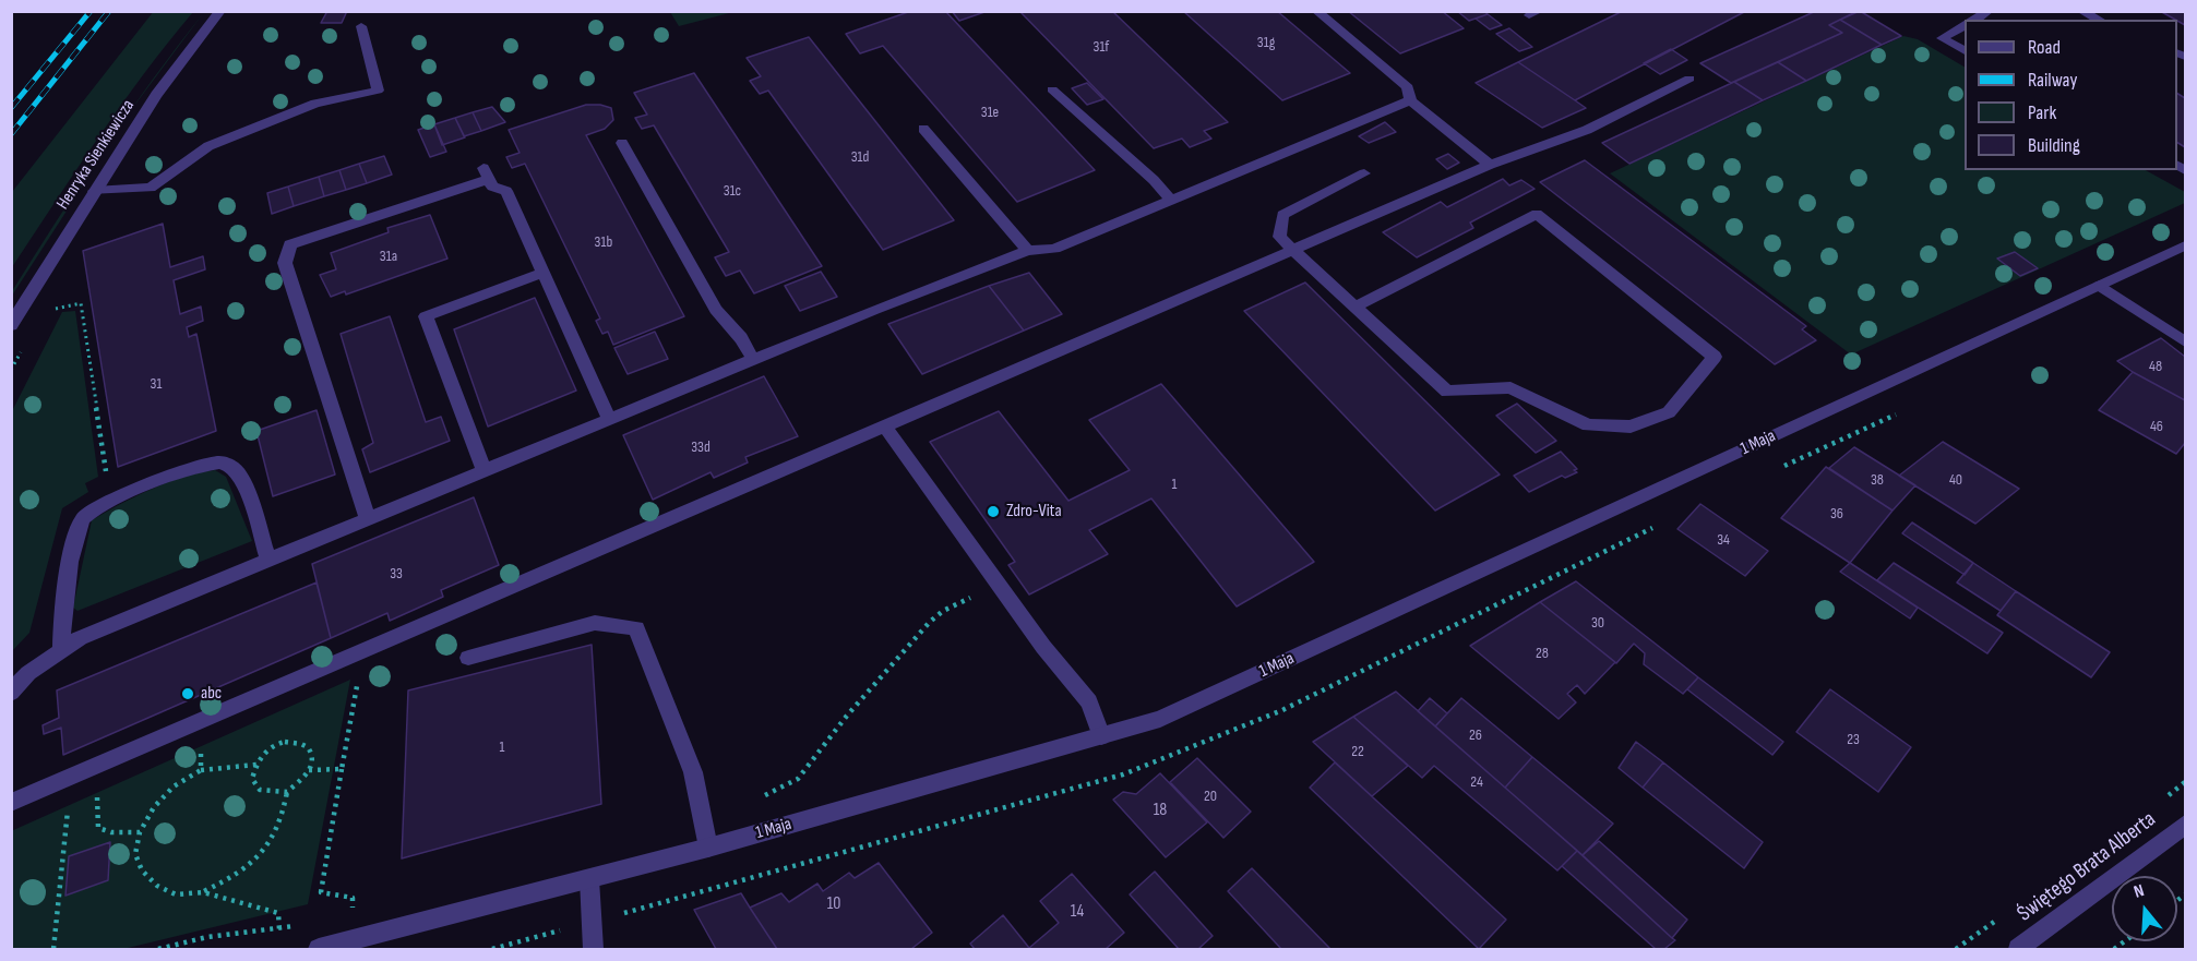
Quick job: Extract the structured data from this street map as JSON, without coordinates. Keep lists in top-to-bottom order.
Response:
{
  "streets": {
    "street": ["Henryka Sienkiewicza", "1 Maja", "Świętego Brata Alberta"]
  },
  "places": ["Zdro-Vita", "abc"],
  "house_numbers": [
    "31g",
    "31f",
    "31e",
    "31d",
    "31c",
    "31b",
    "31a",
    "48",
    "31",
    "46",
    "33d",
    "38",
    "40",
    "1",
    "36",
    "34",
    "33",
    "30",
    "28",
    "26",
    "23",
    "1",
    "22",
    "24",
    "20",
    "18",
    "10",
    "14"
  ],
  "legend": [
    "Road",
    "Railway",
    "Park",
    "Building"
  ],
  "north": "top"
}
